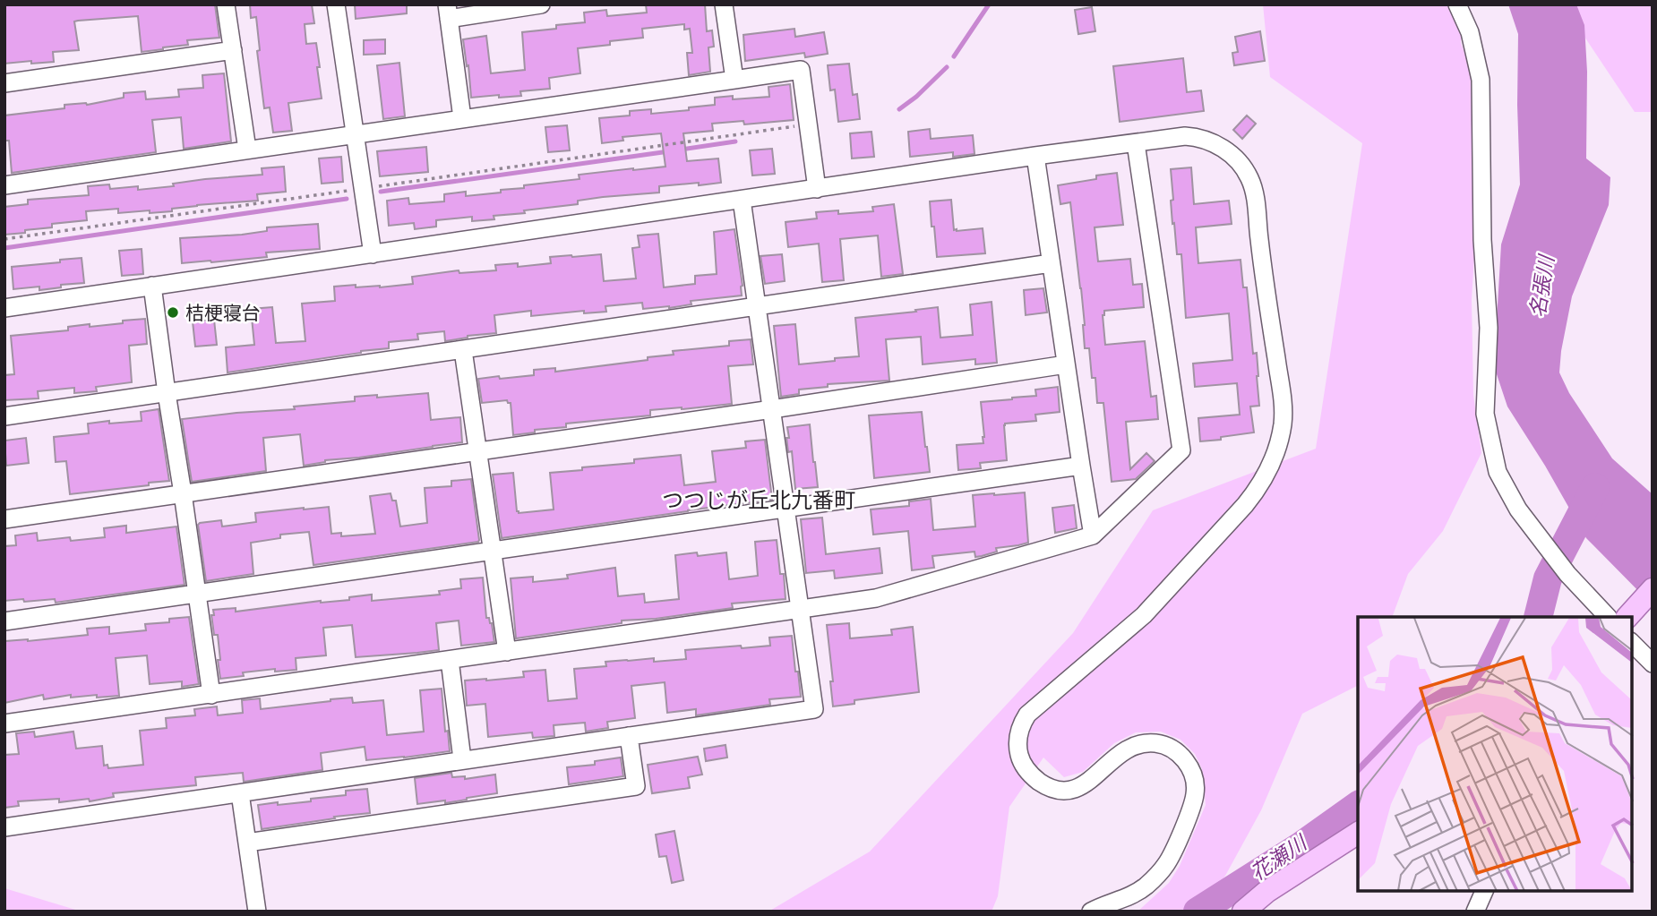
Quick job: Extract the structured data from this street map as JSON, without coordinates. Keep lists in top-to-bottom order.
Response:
{
  "districts": ["つつじが丘北九番町"],
  "water": ["名張川", "花瀬川"],
  "places": ["桔梗寝台"]
}
